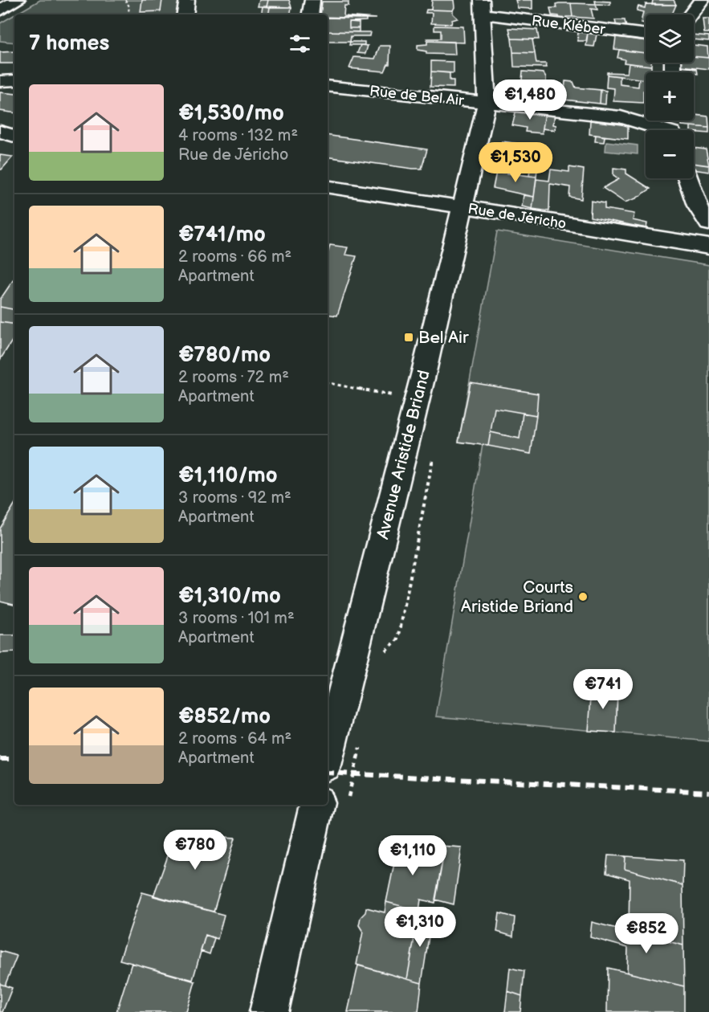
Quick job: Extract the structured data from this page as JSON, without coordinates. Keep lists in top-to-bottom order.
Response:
{
  "streets": {
    "street": [
      "Rue Kléber",
      "Rue de Bel Air",
      "Rue de Jéricho",
      "Avenue Aristide Briand"
    ]
  },
  "crossings": [
    ["Rue Kléber", "Avenue Aristide Briand"],
    ["Rue de Bel Air", "Avenue Aristide Briand"],
    ["Rue de Jéricho", "Avenue Aristide Briand"]
  ],
  "places": {
    "transit": ["Bel Air"],
    "other": ["Courts Aristide Briand"]
  },
  "page": {
    "map_buttons": ["+", "−"],
    "heading": "7 homes",
    "list": [
      {
        "name": "€1,530/mo",
        "note": "4 rooms · 132 m² · Rue de Jéricho"
      },
      {
        "name": "€741/mo",
        "note": "2 rooms · 66 m² · Apartment"
      },
      {
        "name": "€780/mo",
        "note": "2 rooms · 72 m² · Apartment"
      },
      {
        "name": "€1,110/mo",
        "note": "3 rooms · 92 m² · Apartment"
      },
      {
        "name": "€1,310/mo",
        "note": "3 rooms · 101 m² · Apartment"
      },
      {
        "name": "€852/mo",
        "note": "2 rooms · 64 m² · Apartment"
      }
    ],
    "price": [
      "€1,480",
      "€1,530",
      "€741",
      "€780",
      "€1,110",
      "€1,310",
      "€852"
    ]
  }
}
